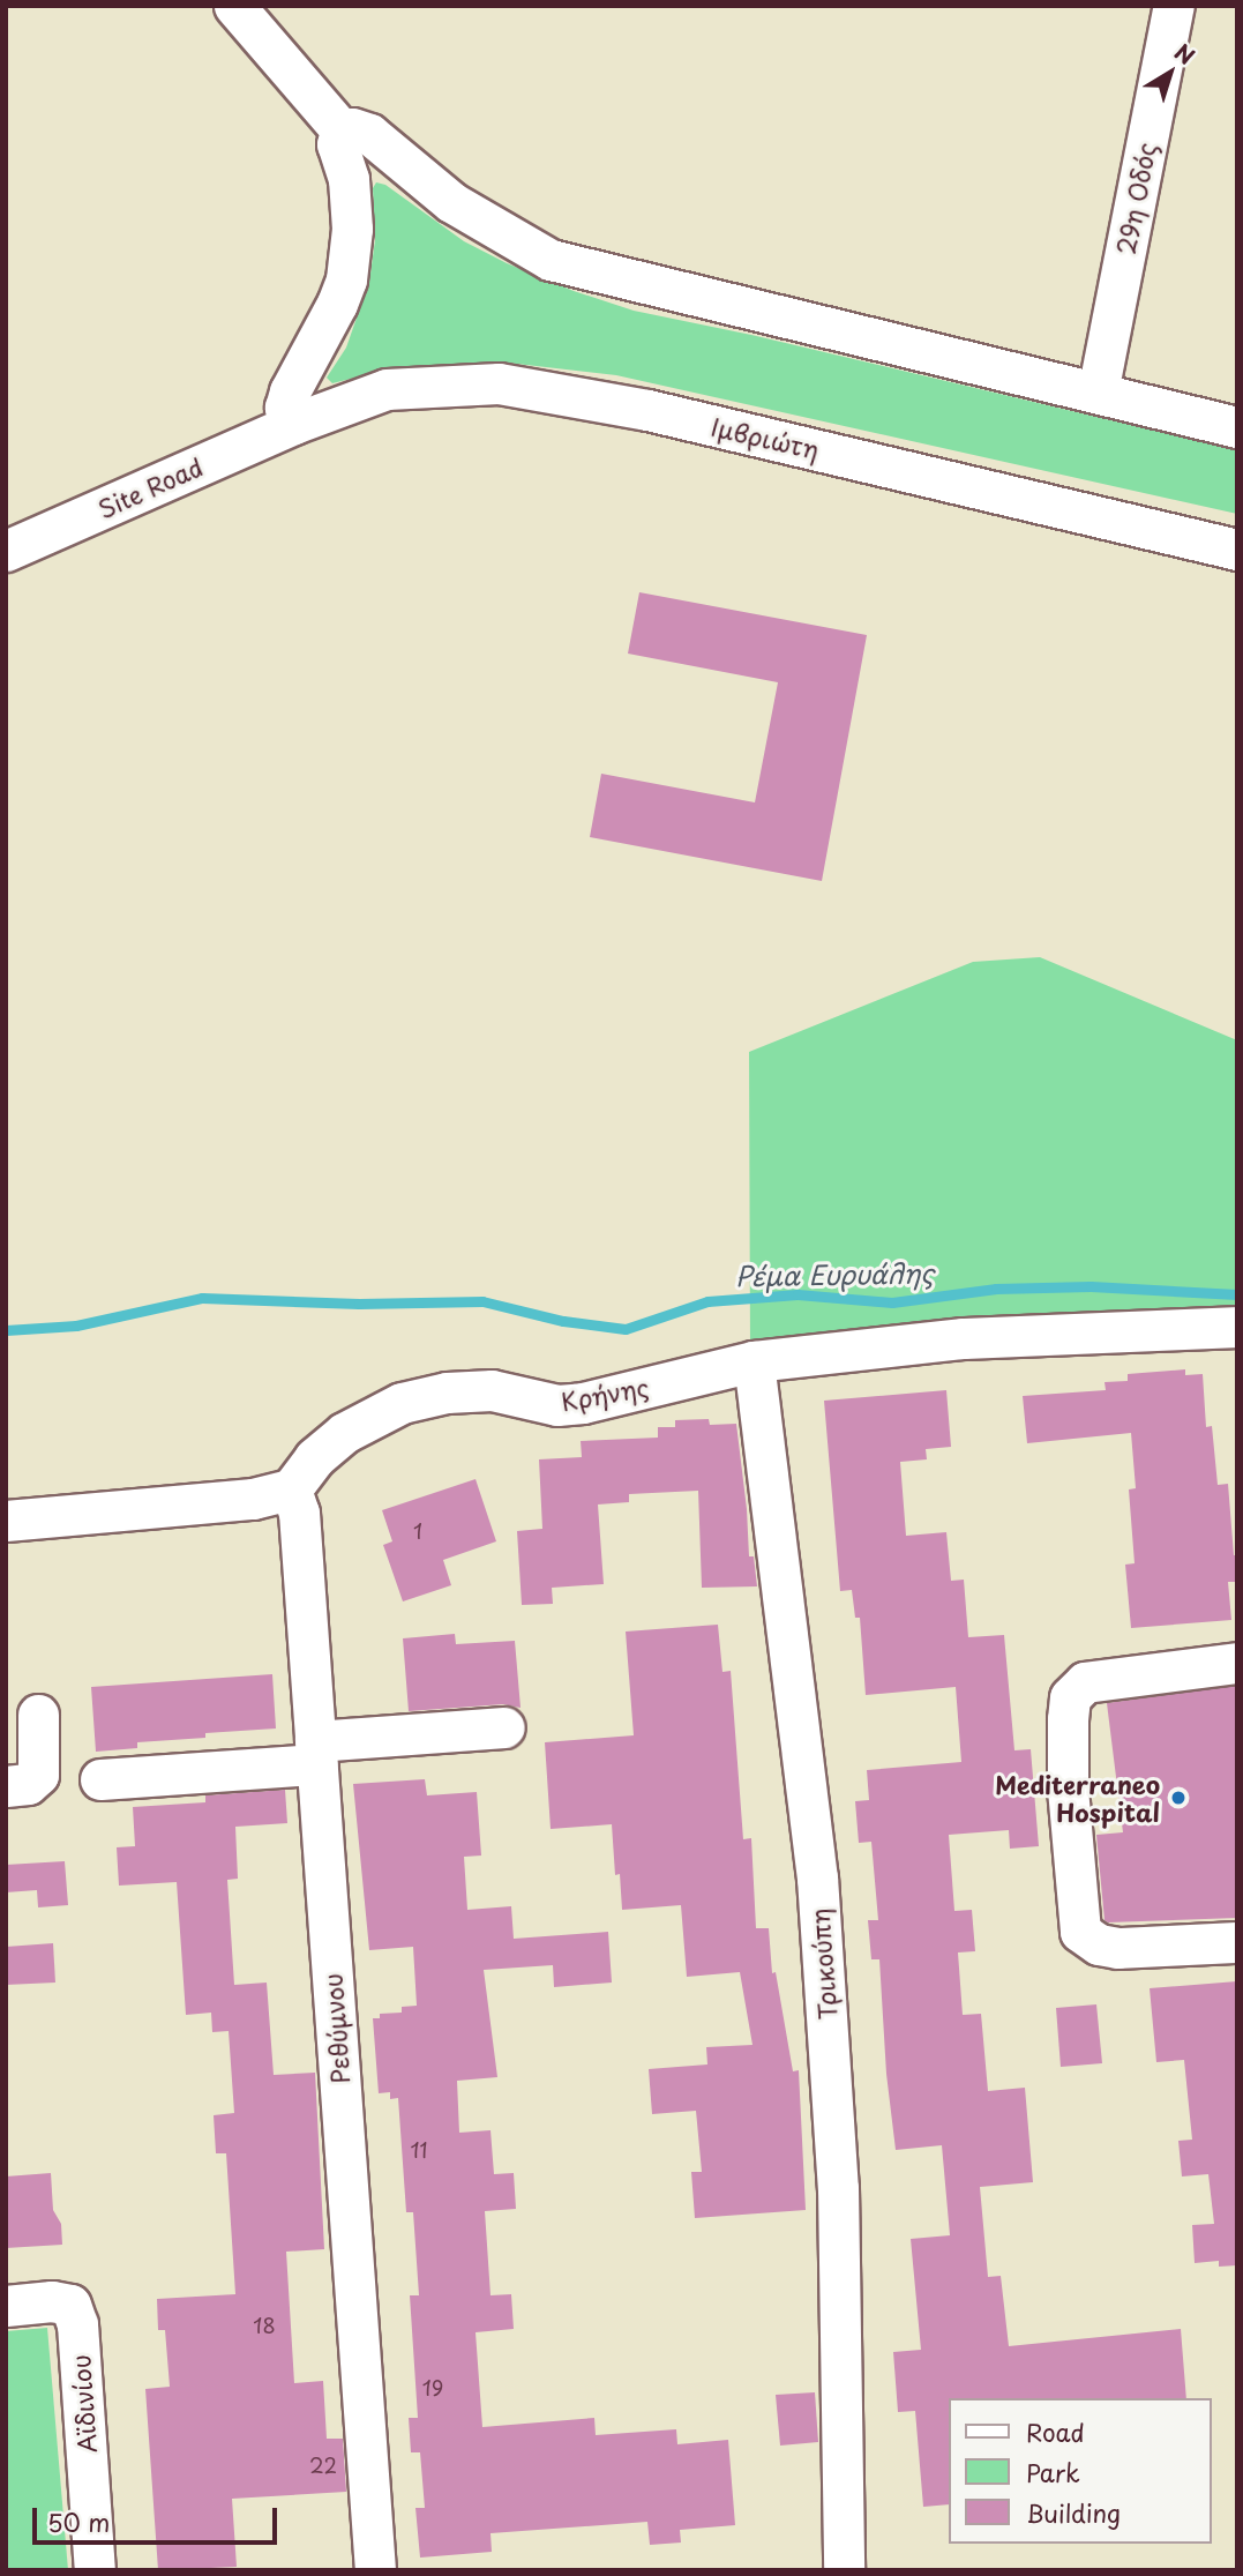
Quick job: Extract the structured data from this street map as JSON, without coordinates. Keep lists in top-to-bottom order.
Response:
{
  "streets": {
    "street": [
      "29η Οδός",
      "Ιμβριώτη",
      "Site Road",
      "Κρήνης",
      "Τρικούπη",
      "Ρεθύμνου",
      "Αϊδινίου"
    ]
  },
  "crossings": [
    ["Ιμβριώτη", "Site Road"],
    ["Κρήνης", "Τρικούπη"],
    ["Κρήνης", "Ρεθύμνου"]
  ],
  "water": ["Ρέμα Ευρυάλης"],
  "places": ["Mediterraneo Hospital"],
  "house_numbers": [
    "1",
    "11",
    "18",
    "19",
    "22"
  ],
  "legend": ["Road", "Park", "Building"],
  "scale_bar": "50 m",
  "north": "top right"
}
